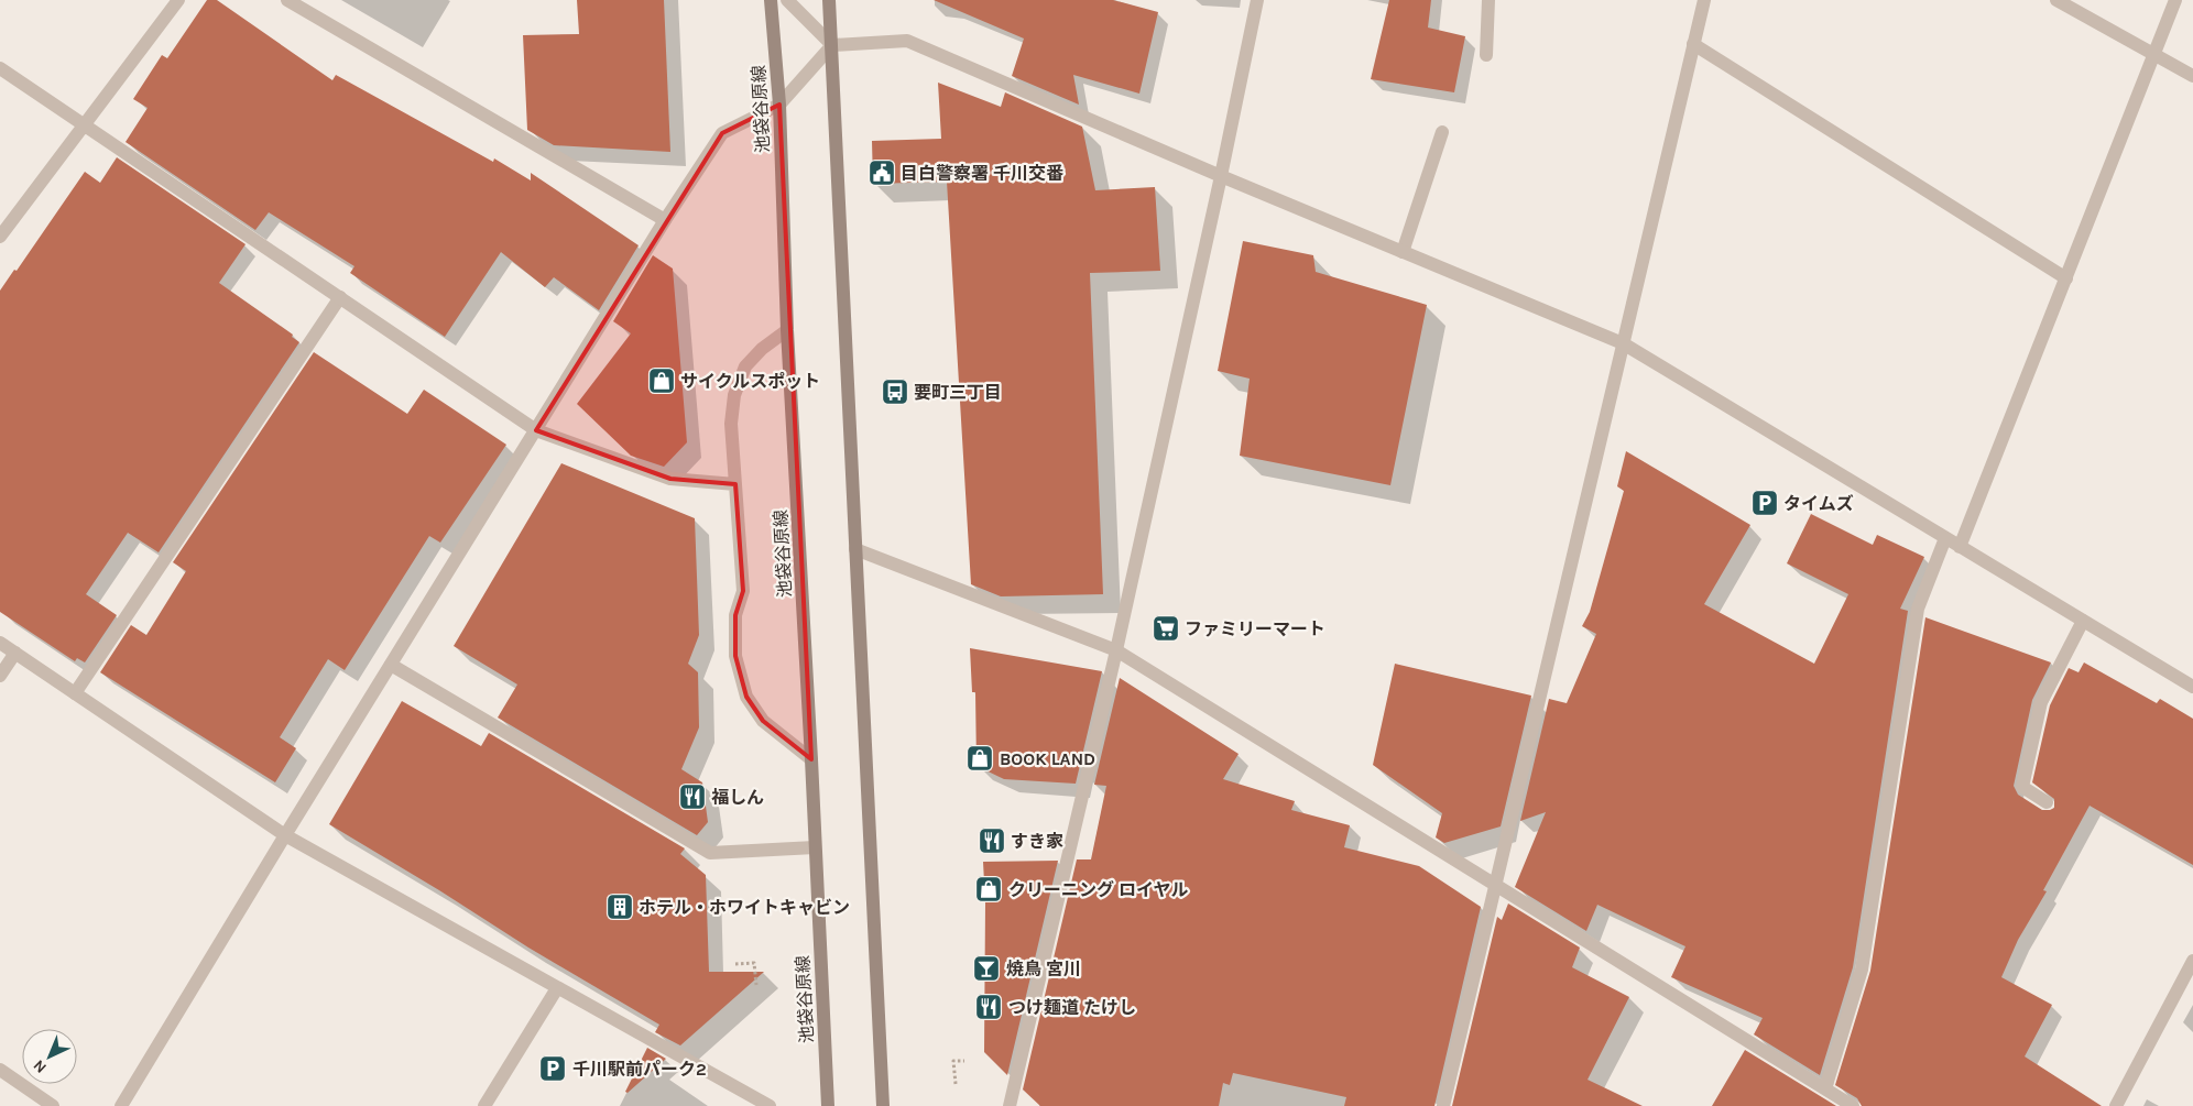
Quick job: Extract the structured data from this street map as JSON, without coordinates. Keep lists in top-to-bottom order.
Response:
{
  "streets": {
    "main road": ["池袋谷原線"]
  },
  "places": {
    "public building": ["目白警察署 千川交番"],
    "shop": ["サイクルスポット", "BOOK LAND", "クリーニング ロイヤル"],
    "bus stop": ["要町三丁目"],
    "parking": ["タイムズ", "千川駅前パーク2"],
    "supermarket": ["ファミリーマート"],
    "restaurant": ["福しん", "すき家", "つけ麺道 たけし"],
    "building": ["ホテル・ホワイトキャビン"],
    "bar": ["焼鳥 宮川"]
  },
  "north": "bottom left"
}
